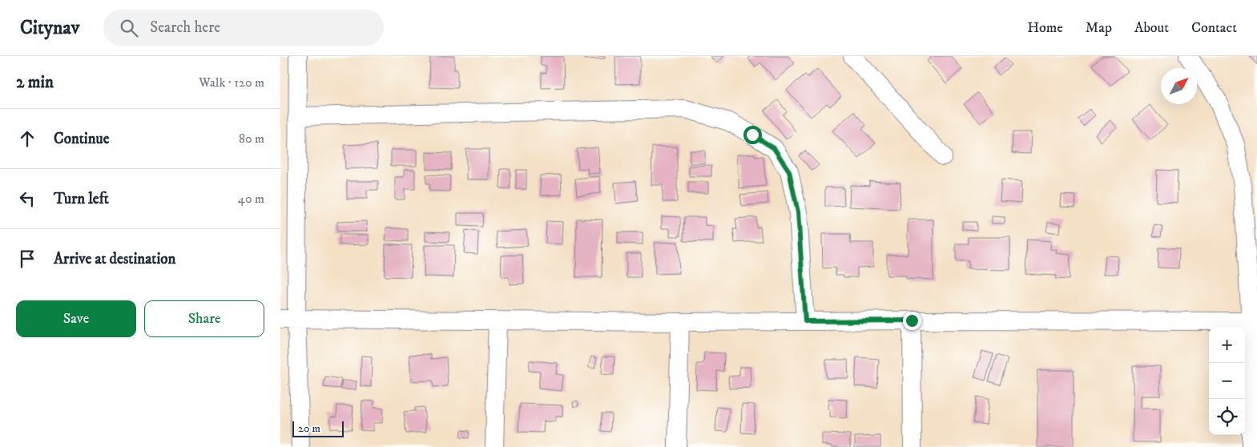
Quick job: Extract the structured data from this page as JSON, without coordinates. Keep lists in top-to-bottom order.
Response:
{
  "scale_bar": "20 m",
  "north": "top right",
  "page": {
    "header": "Citynav",
    "search": "Search here",
    "nav": [
      "Home",
      "Map",
      "About",
      "Contact"
    ],
    "heading": ["2 min", "Walk · 120 m"],
    "list": [
      ["Continue", "80 m"],
      ["Turn left", "40 m"],
      "Arrive at destination"
    ],
    "buttons": ["Save", "Share"],
    "map_buttons": ["+", "−"],
    "scale": "20 m"
  }
}
